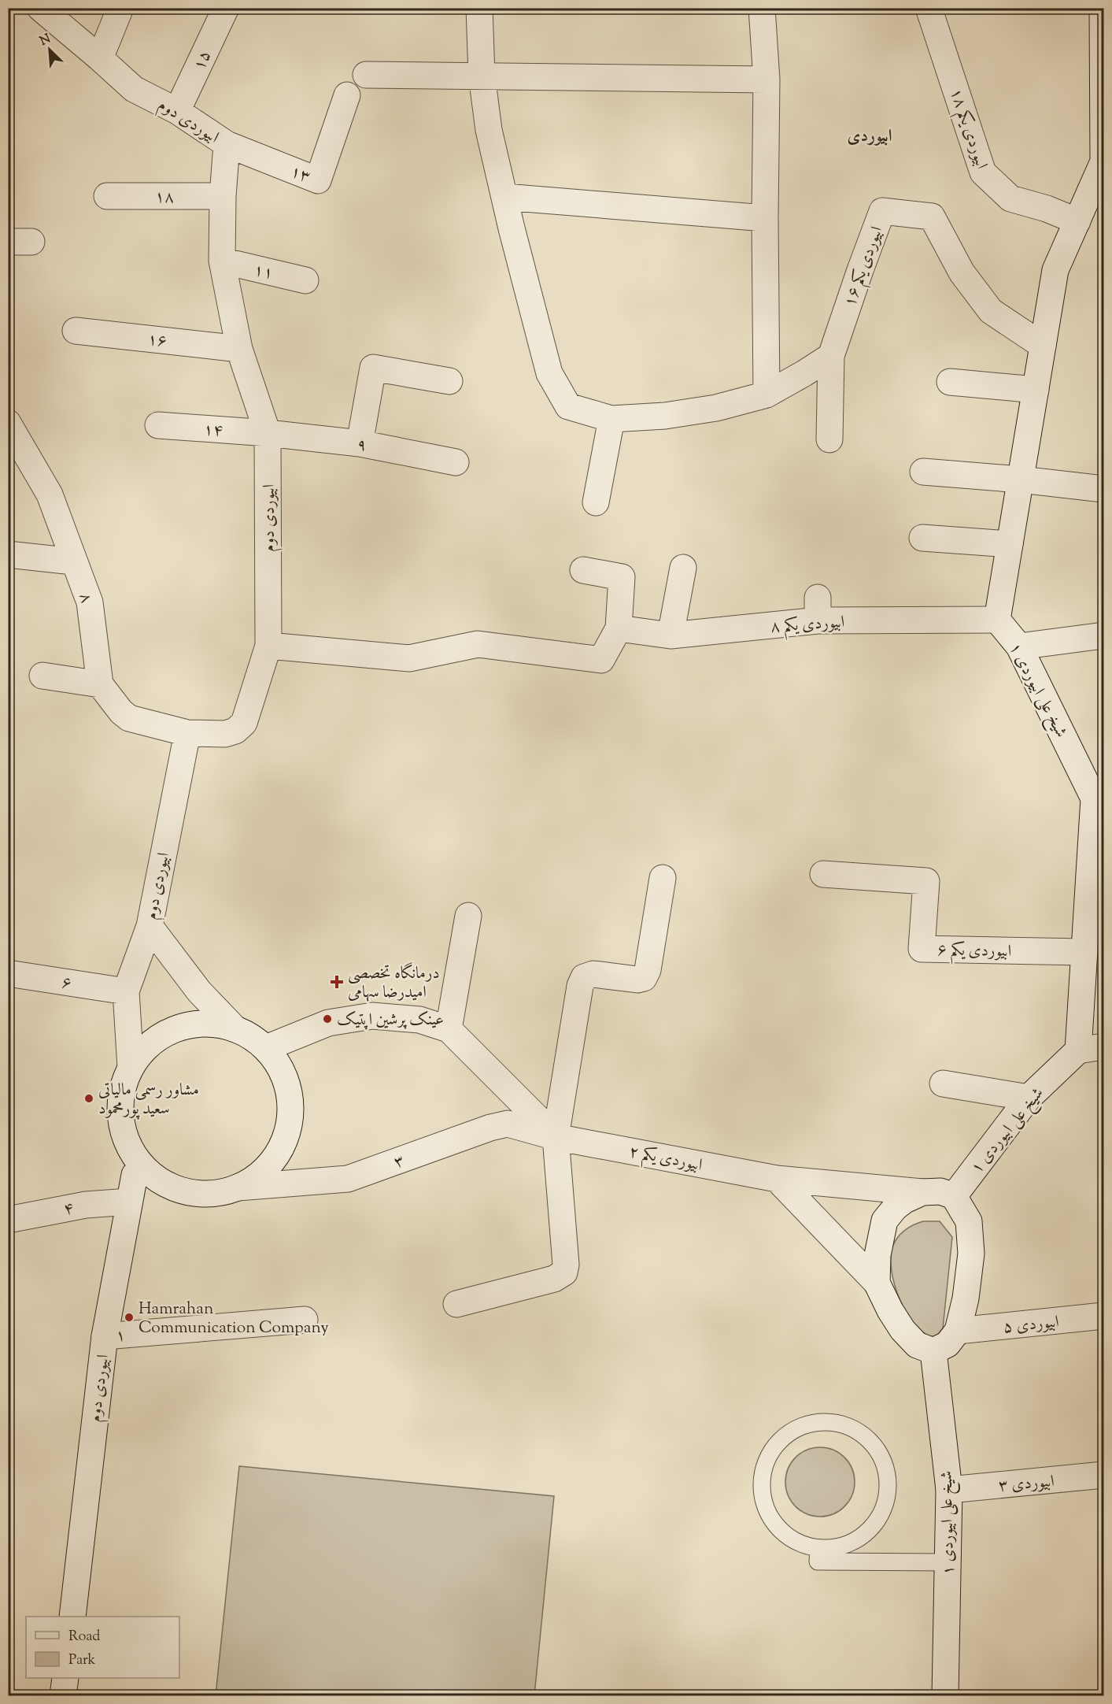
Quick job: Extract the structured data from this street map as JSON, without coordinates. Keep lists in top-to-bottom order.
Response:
{
  "streets": {
    "street": [
      "۱۵",
      "ابیوردی دوم",
      "۱۸ ابیوردی یکم",
      "۱۳",
      "۱۸",
      "۱۶ ابیوردی یکم",
      "۱۱",
      "۱۶",
      "۱۴",
      "۹",
      "۸",
      "۸ ابیوردی یکم",
      "شیخ علی ابیوردی ۱",
      "۶ ابیوردی یکم",
      "۶",
      "۲ ابیوردی یکم",
      "۳",
      "۴",
      "۵ ابیوردی",
      "۱",
      "۳ ابیوردی"
    ]
  },
  "crossings": [
    ["۱۵", "ابیوردی دوم"],
    ["ابیوردی دوم", "۱۳"],
    ["ابیوردی دوم", "۱۸"],
    ["ابیوردی دوم", "۱۱"],
    ["ابیوردی دوم", "۱۶"],
    ["ابیوردی دوم", "۱۴"],
    ["ابیوردی دوم", "۹"],
    ["ابیوردی دوم", "۶"],
    ["ابیوردی دوم", "۴"],
    ["ابیوردی دوم", "۱"],
    ["۱۴", "۹"],
    ["۸ ابیوردی یکم", "شیخ علی ابیوردی ۱"],
    ["شیخ علی ابیوردی ۱", "۶ ابیوردی یکم"],
    ["شیخ علی ابیوردی ۱", "۲ ابیوردی یکم"],
    ["شیخ علی ابیوردی ۱", "۵ ابیوردی"],
    ["شیخ علی ابیوردی ۱", "۳ ابیوردی"],
    ["۲ ابیوردی یکم", "۳"],
    ["۲ ابیوردی یکم", "۵ ابیوردی"]
  ],
  "districts": ["ابیوردی"],
  "places": {
    "health": ["درمانگاه تخصصی امیدرضا سهامی"],
    "other": ["عینک پرشین اپتیک", "مشاور رسمی مالیاتی سعید پورمحمود", "Hamrahan Communication Company"]
  },
  "legend": ["Road", "Park"],
  "north": "top left"
}
